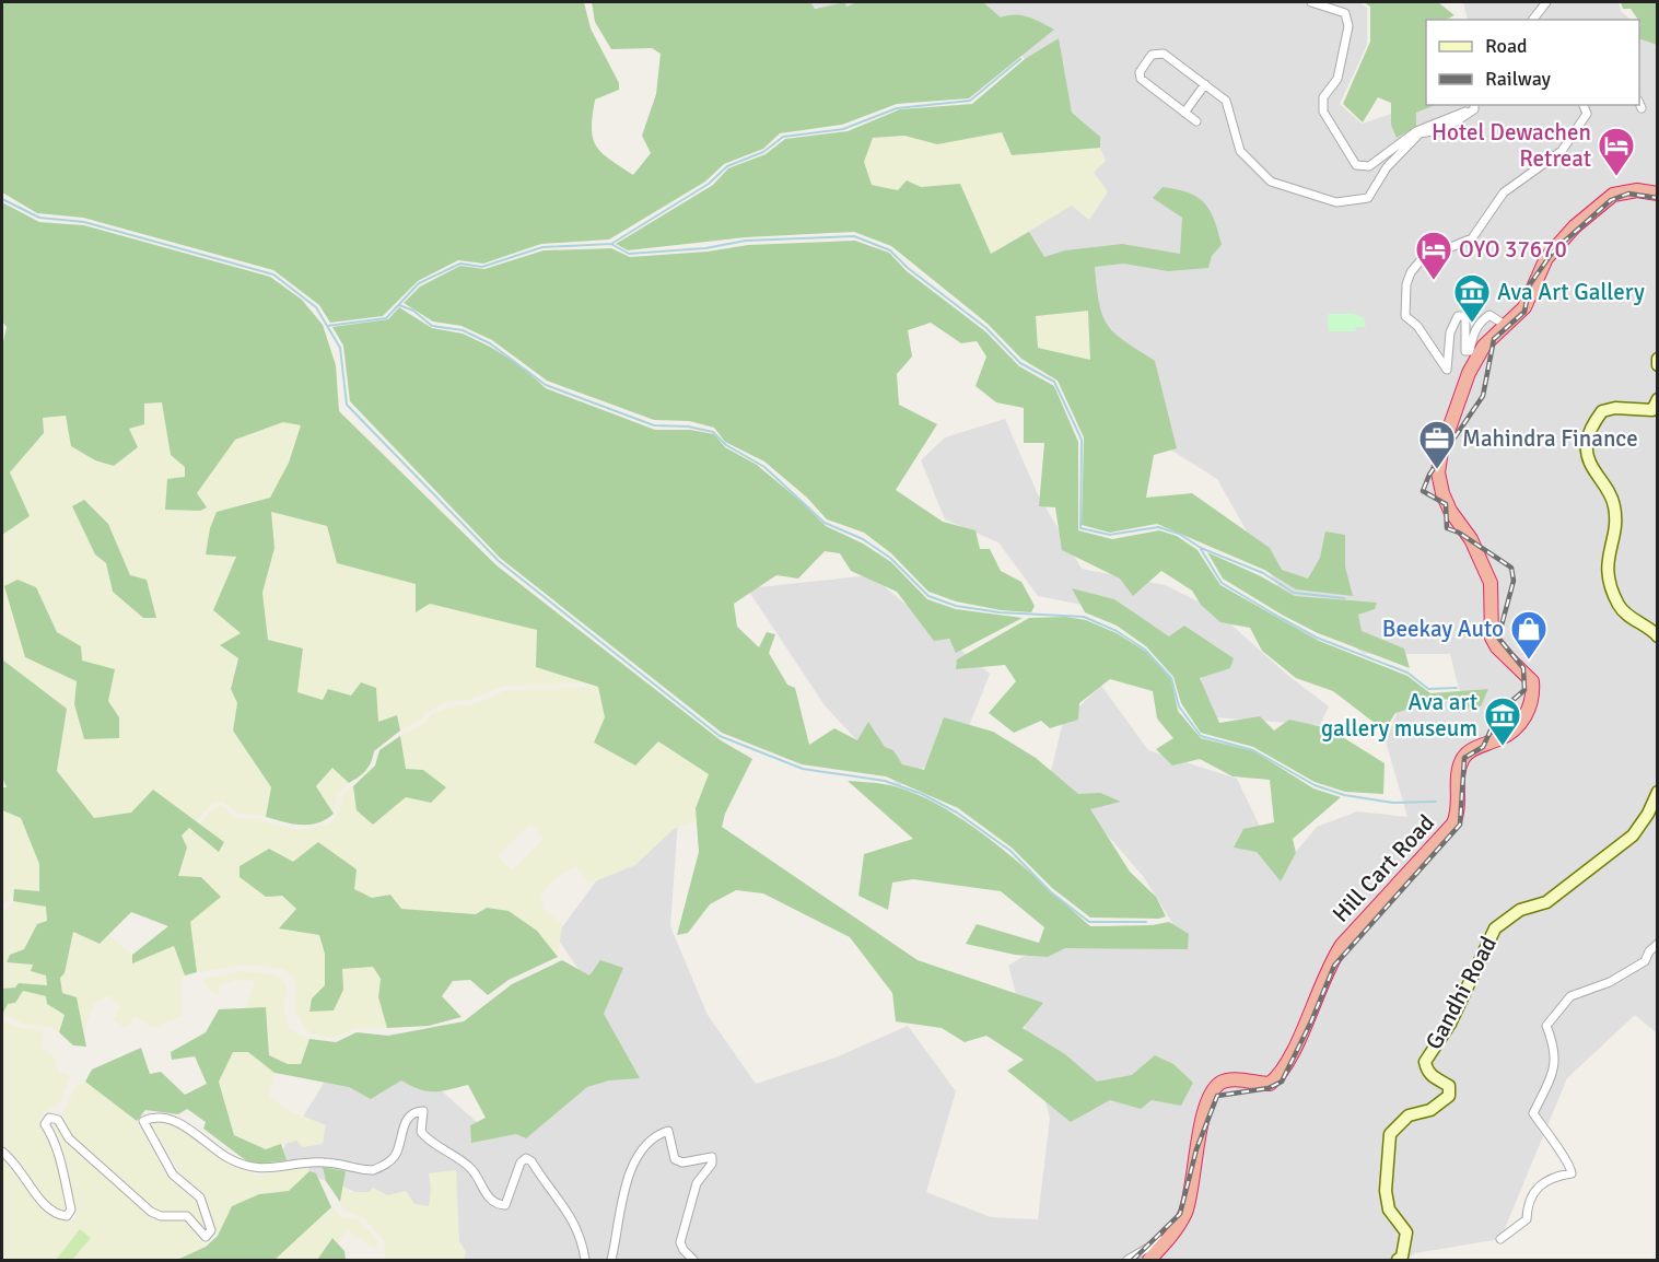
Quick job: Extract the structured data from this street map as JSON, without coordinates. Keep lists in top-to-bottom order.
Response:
{
  "streets": {
    "highway": ["Hill Cart Road"],
    "main road": ["Gandhi Road"]
  },
  "places": {
    "hotel": ["Hotel Dewachen Retreat", "OYO 37670"],
    "museum": ["Ava Art Gallery", "Ava art gallery museum"],
    "office": ["Mahindra Finance"],
    "shop": ["Beekay Auto"]
  },
  "legend": ["Road", "Railway"]
}
